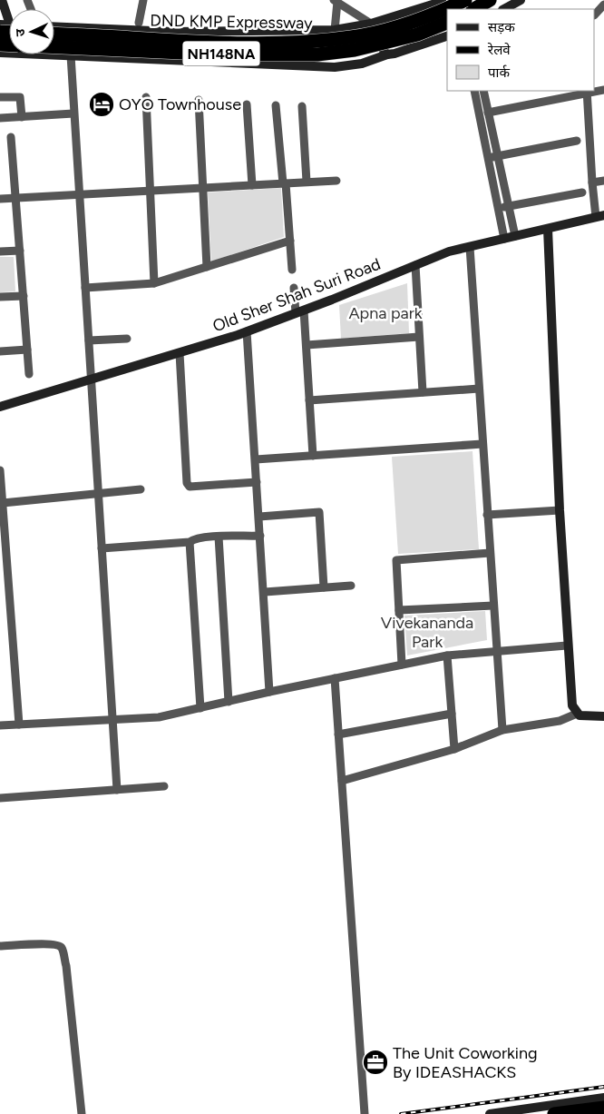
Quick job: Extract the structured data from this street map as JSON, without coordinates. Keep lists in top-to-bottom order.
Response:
{
  "streets": {
    "highway": ["DND KMP Expressway", "NH148NA"],
    "street": ["Old Sher Shah Suri Road"]
  },
  "parks": ["Apna park", "Vivekananda Park"],
  "places": {
    "hotel": ["OYO Townhouse"],
    "office": ["The Unit Coworking By IDEASHACKS"]
  },
  "legend": ["सड़क", "रेलवे", "पार्क"],
  "north": "left"
}
